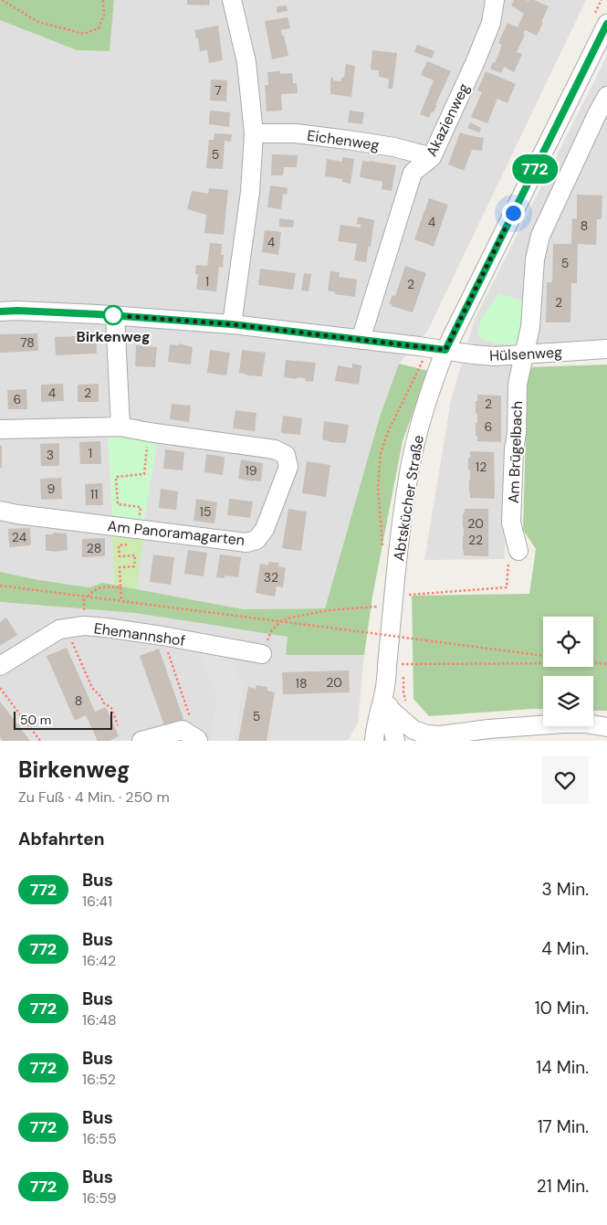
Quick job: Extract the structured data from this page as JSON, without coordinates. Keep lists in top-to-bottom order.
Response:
{
  "streets": {
    "street": [
      "Akazienweg",
      "Eichenweg",
      "Hülsenweg",
      "Am Brügelbach",
      "Abtskücher Straße",
      "Am Panoramagarten",
      "Ehemannshof"
    ]
  },
  "crossings": [
    ["Akazienweg", "Eichenweg"],
    ["Akazienweg", "Hülsenweg"],
    ["Hülsenweg", "Am Brügelbach"],
    ["Hülsenweg", "Abtskücher Straße"]
  ],
  "places": ["Birkenweg"],
  "lines": ["bus line 772"],
  "house_numbers": [
    "7",
    "5",
    "4",
    "8",
    "4",
    "5",
    "1",
    "2",
    "2",
    "78",
    "4",
    "2",
    "6",
    "2",
    "6",
    "1",
    "3",
    "12",
    "19",
    "9",
    "11",
    "15",
    "20",
    "24",
    "22",
    "28",
    "32",
    "20",
    "18",
    "8",
    "5"
  ],
  "scale_bar": "50 m",
  "page": {
    "on_map": "772",
    "scale": "50 m",
    "heading": [
      ["Birkenweg", "Zu Fuß · 4 Min. · 250 m"],
      "Abfahrten"
    ],
    "list": [
      {
        "mark": "772",
        "name": "Bus",
        "note": "16:41",
        "value": "3 Min."
      },
      {
        "mark": "772",
        "name": "Bus",
        "note": "16:42",
        "value": "4 Min."
      },
      {
        "mark": "772",
        "name": "Bus",
        "note": "16:48",
        "value": "10 Min."
      },
      {
        "mark": "772",
        "name": "Bus",
        "note": "16:52",
        "value": "14 Min."
      },
      {
        "mark": "772",
        "name": "Bus",
        "note": "16:55",
        "value": "17 Min."
      },
      {
        "mark": "772",
        "name": "Bus",
        "note": "16:59",
        "value": "21 Min."
      }
    ]
  }
}
